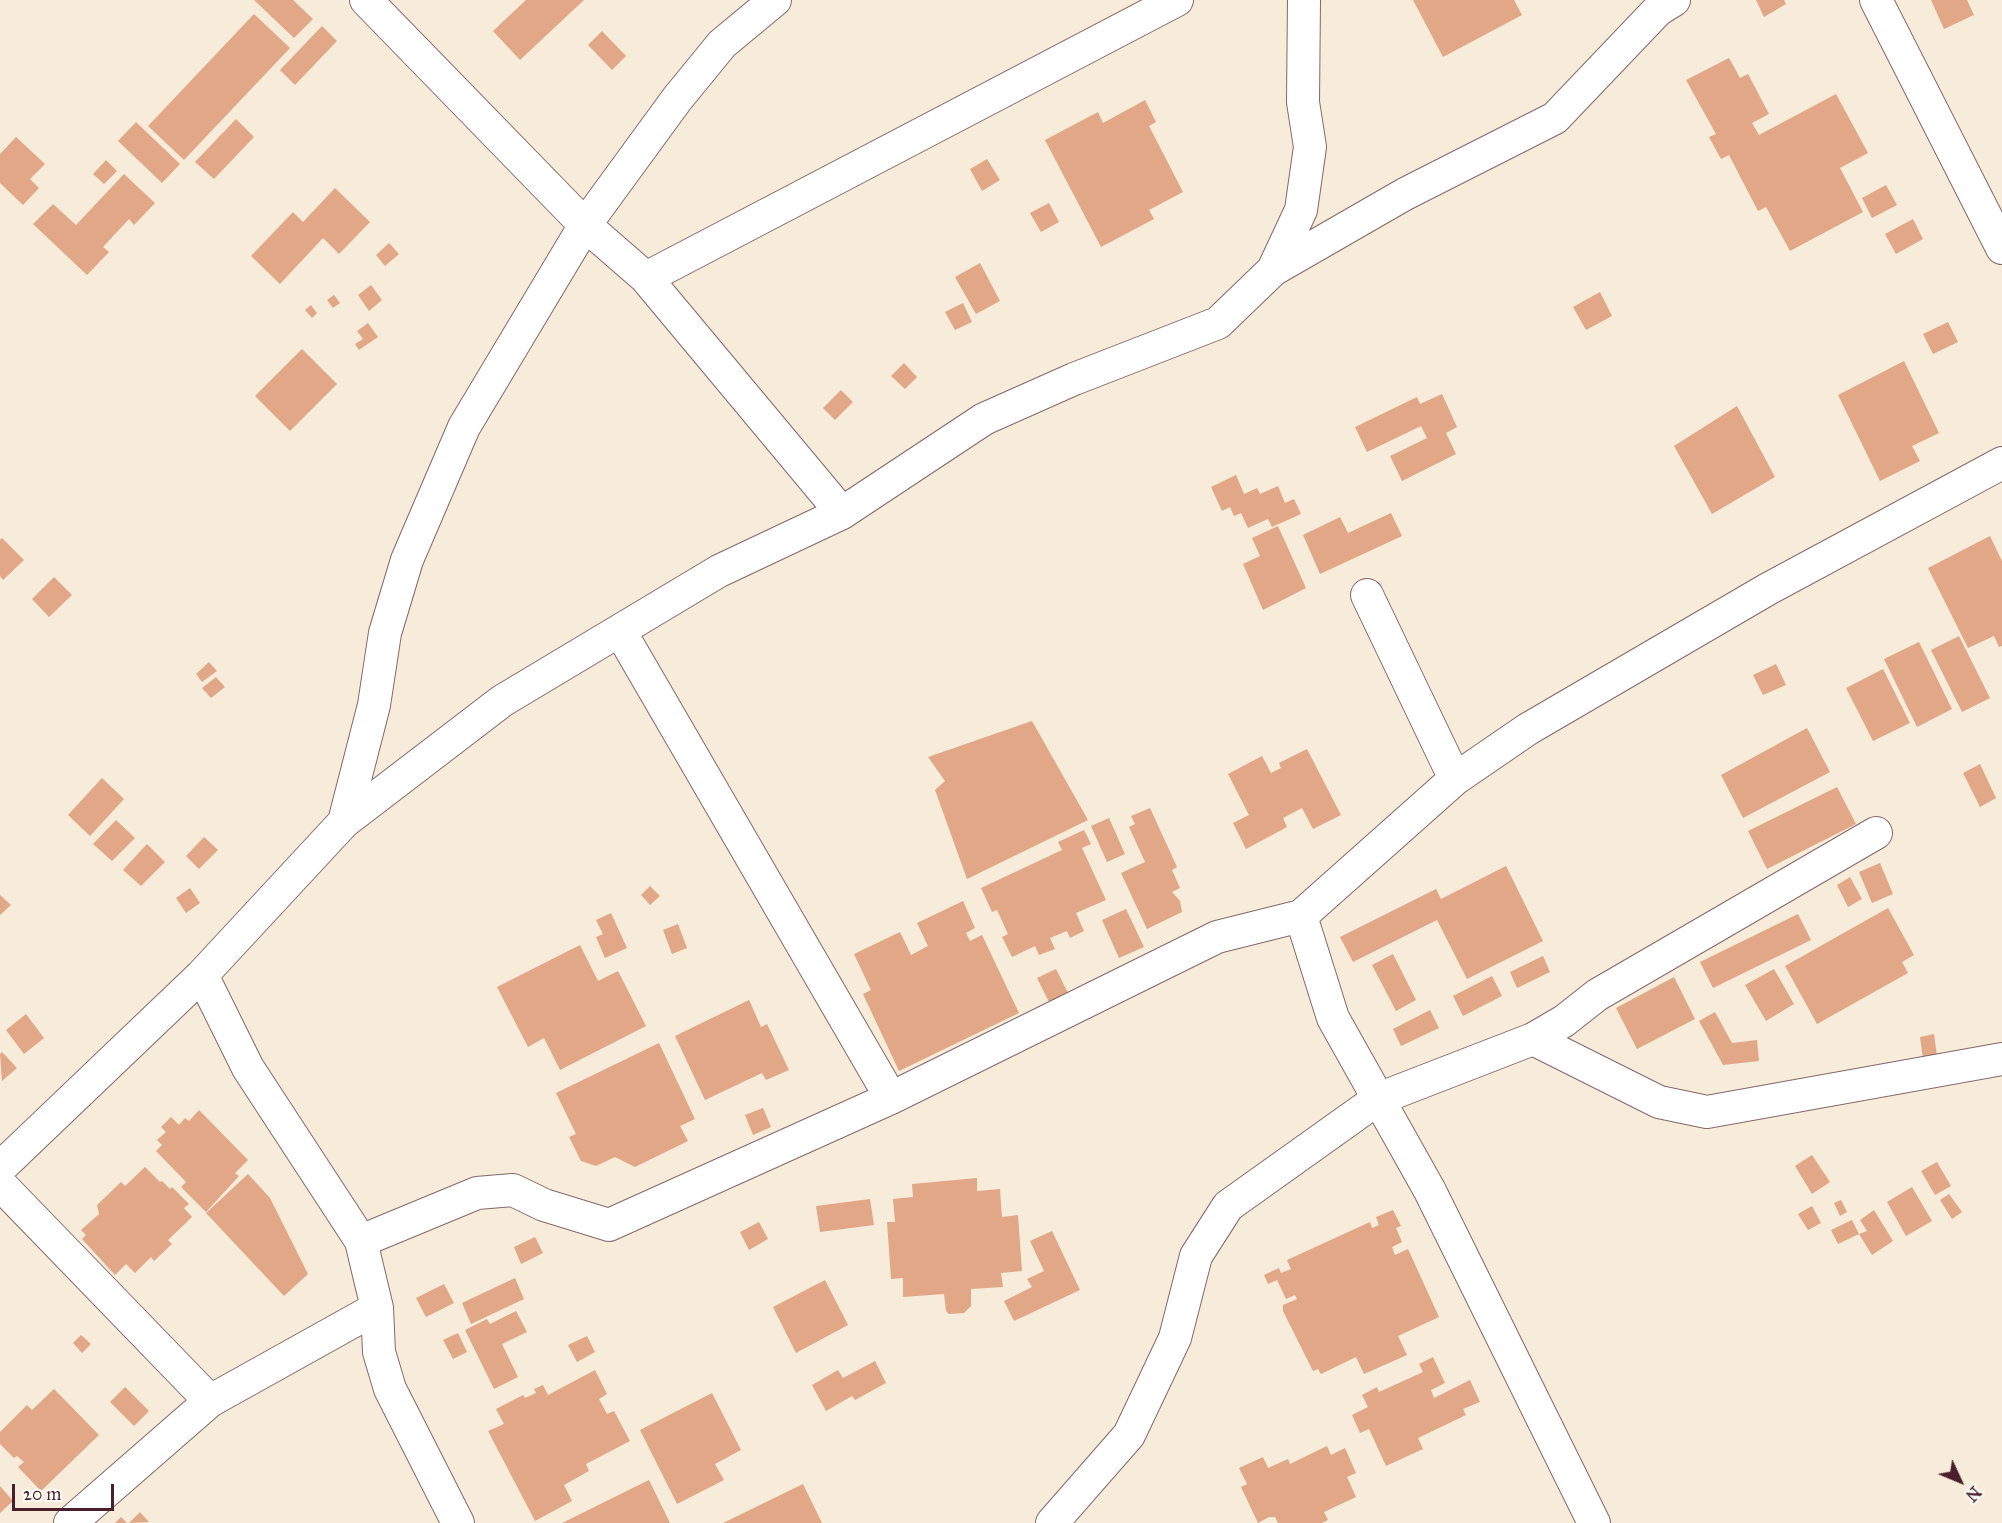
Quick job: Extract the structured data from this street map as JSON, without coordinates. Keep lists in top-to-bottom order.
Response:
{
  "scale_bar": "20 m",
  "north": "bottom right"
}
